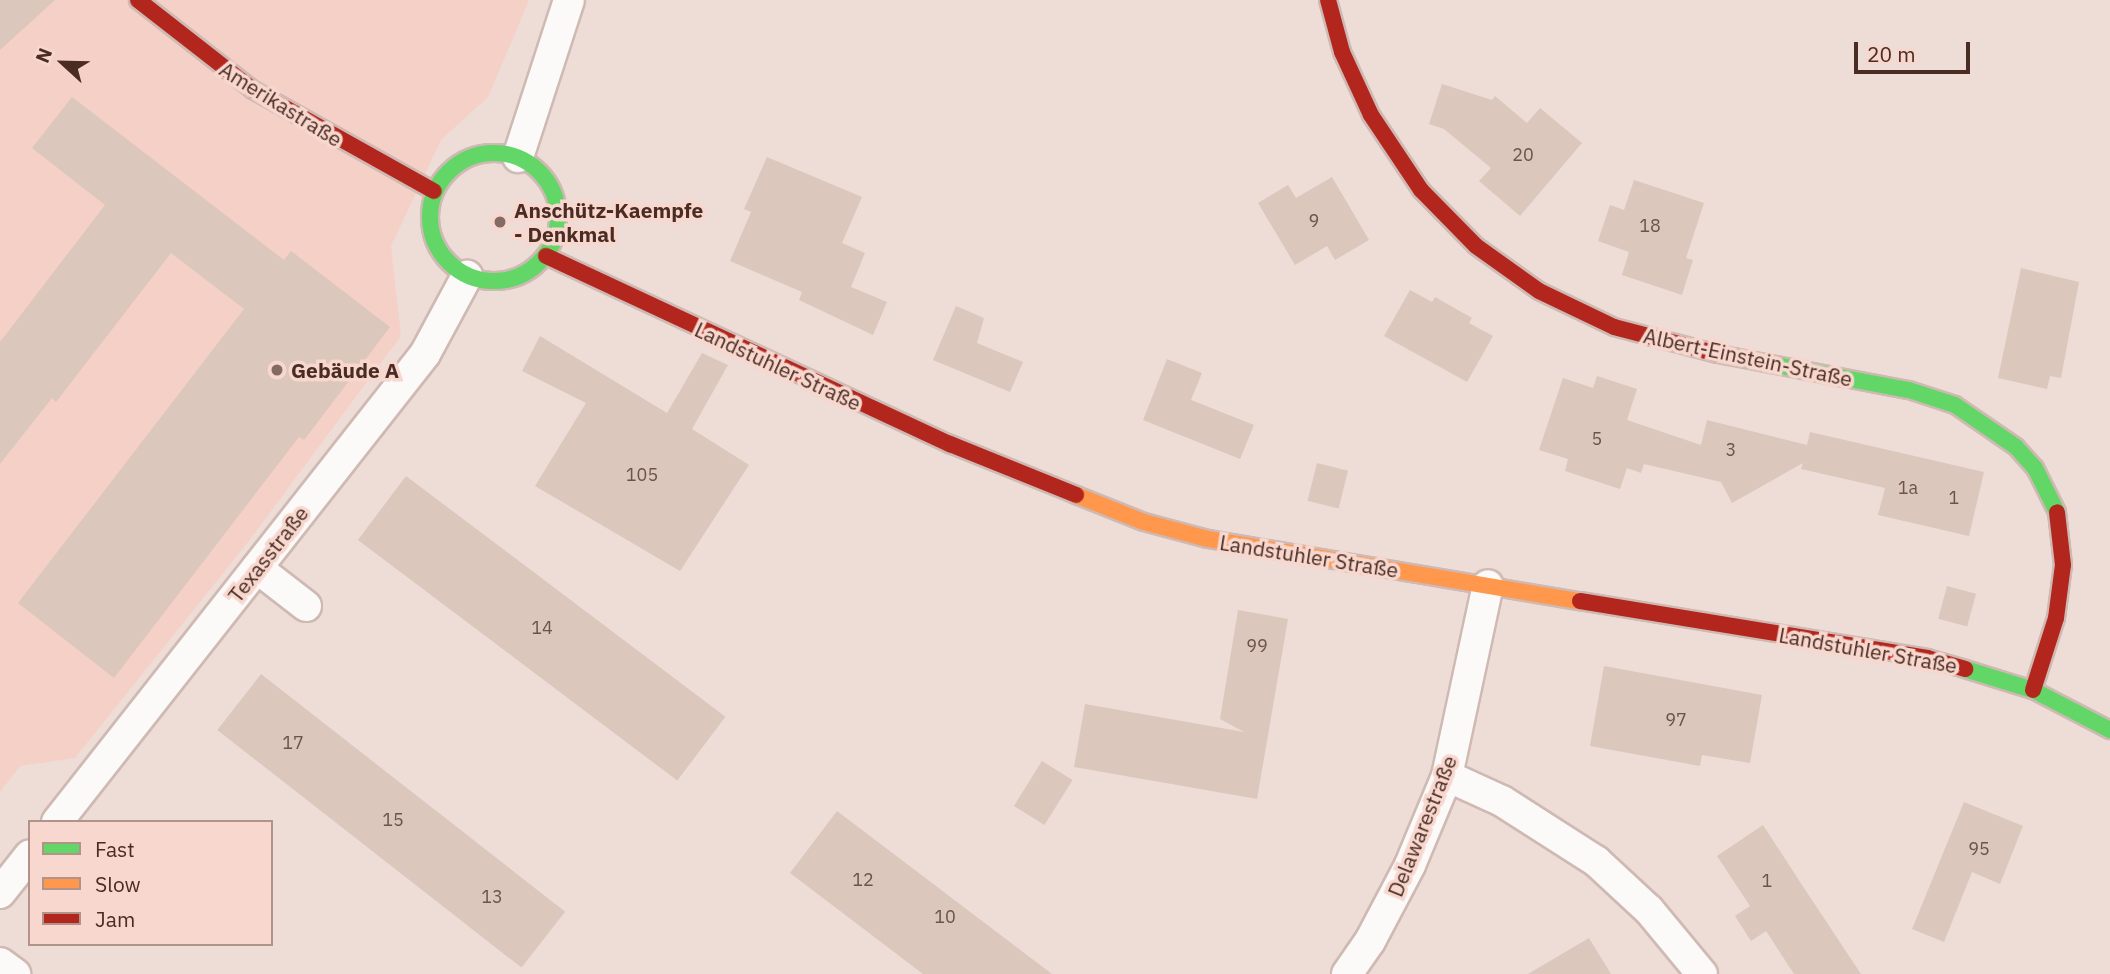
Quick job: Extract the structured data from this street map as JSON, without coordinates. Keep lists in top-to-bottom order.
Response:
{
  "streets": {
    "street": [
      "Amerikastraße",
      "Albert-Einstein-Straße",
      "Landstuhler Straße",
      "Texasstraße",
      "Delawarestraße"
    ]
  },
  "crossings": [
    ["Amerikastraße", "Landstuhler Straße"],
    ["Amerikastraße", "Texasstraße"],
    ["Albert-Einstein-Straße", "Landstuhler Straße"],
    ["Landstuhler Straße", "Texasstraße"],
    ["Landstuhler Straße", "Delawarestraße"]
  ],
  "places": ["Anschütz-Kaempfe - Denkmal", "Gebäude A"],
  "house_numbers": [
    "20",
    "9",
    "18",
    "5",
    "3",
    "105",
    "1a",
    "1",
    "14",
    "99",
    "97",
    "17",
    "15",
    "95",
    "12",
    "1",
    "13",
    "10"
  ],
  "legend": ["Fast", "Slow", "Jam"],
  "scale_bar": "20 m",
  "north": "left"
}
